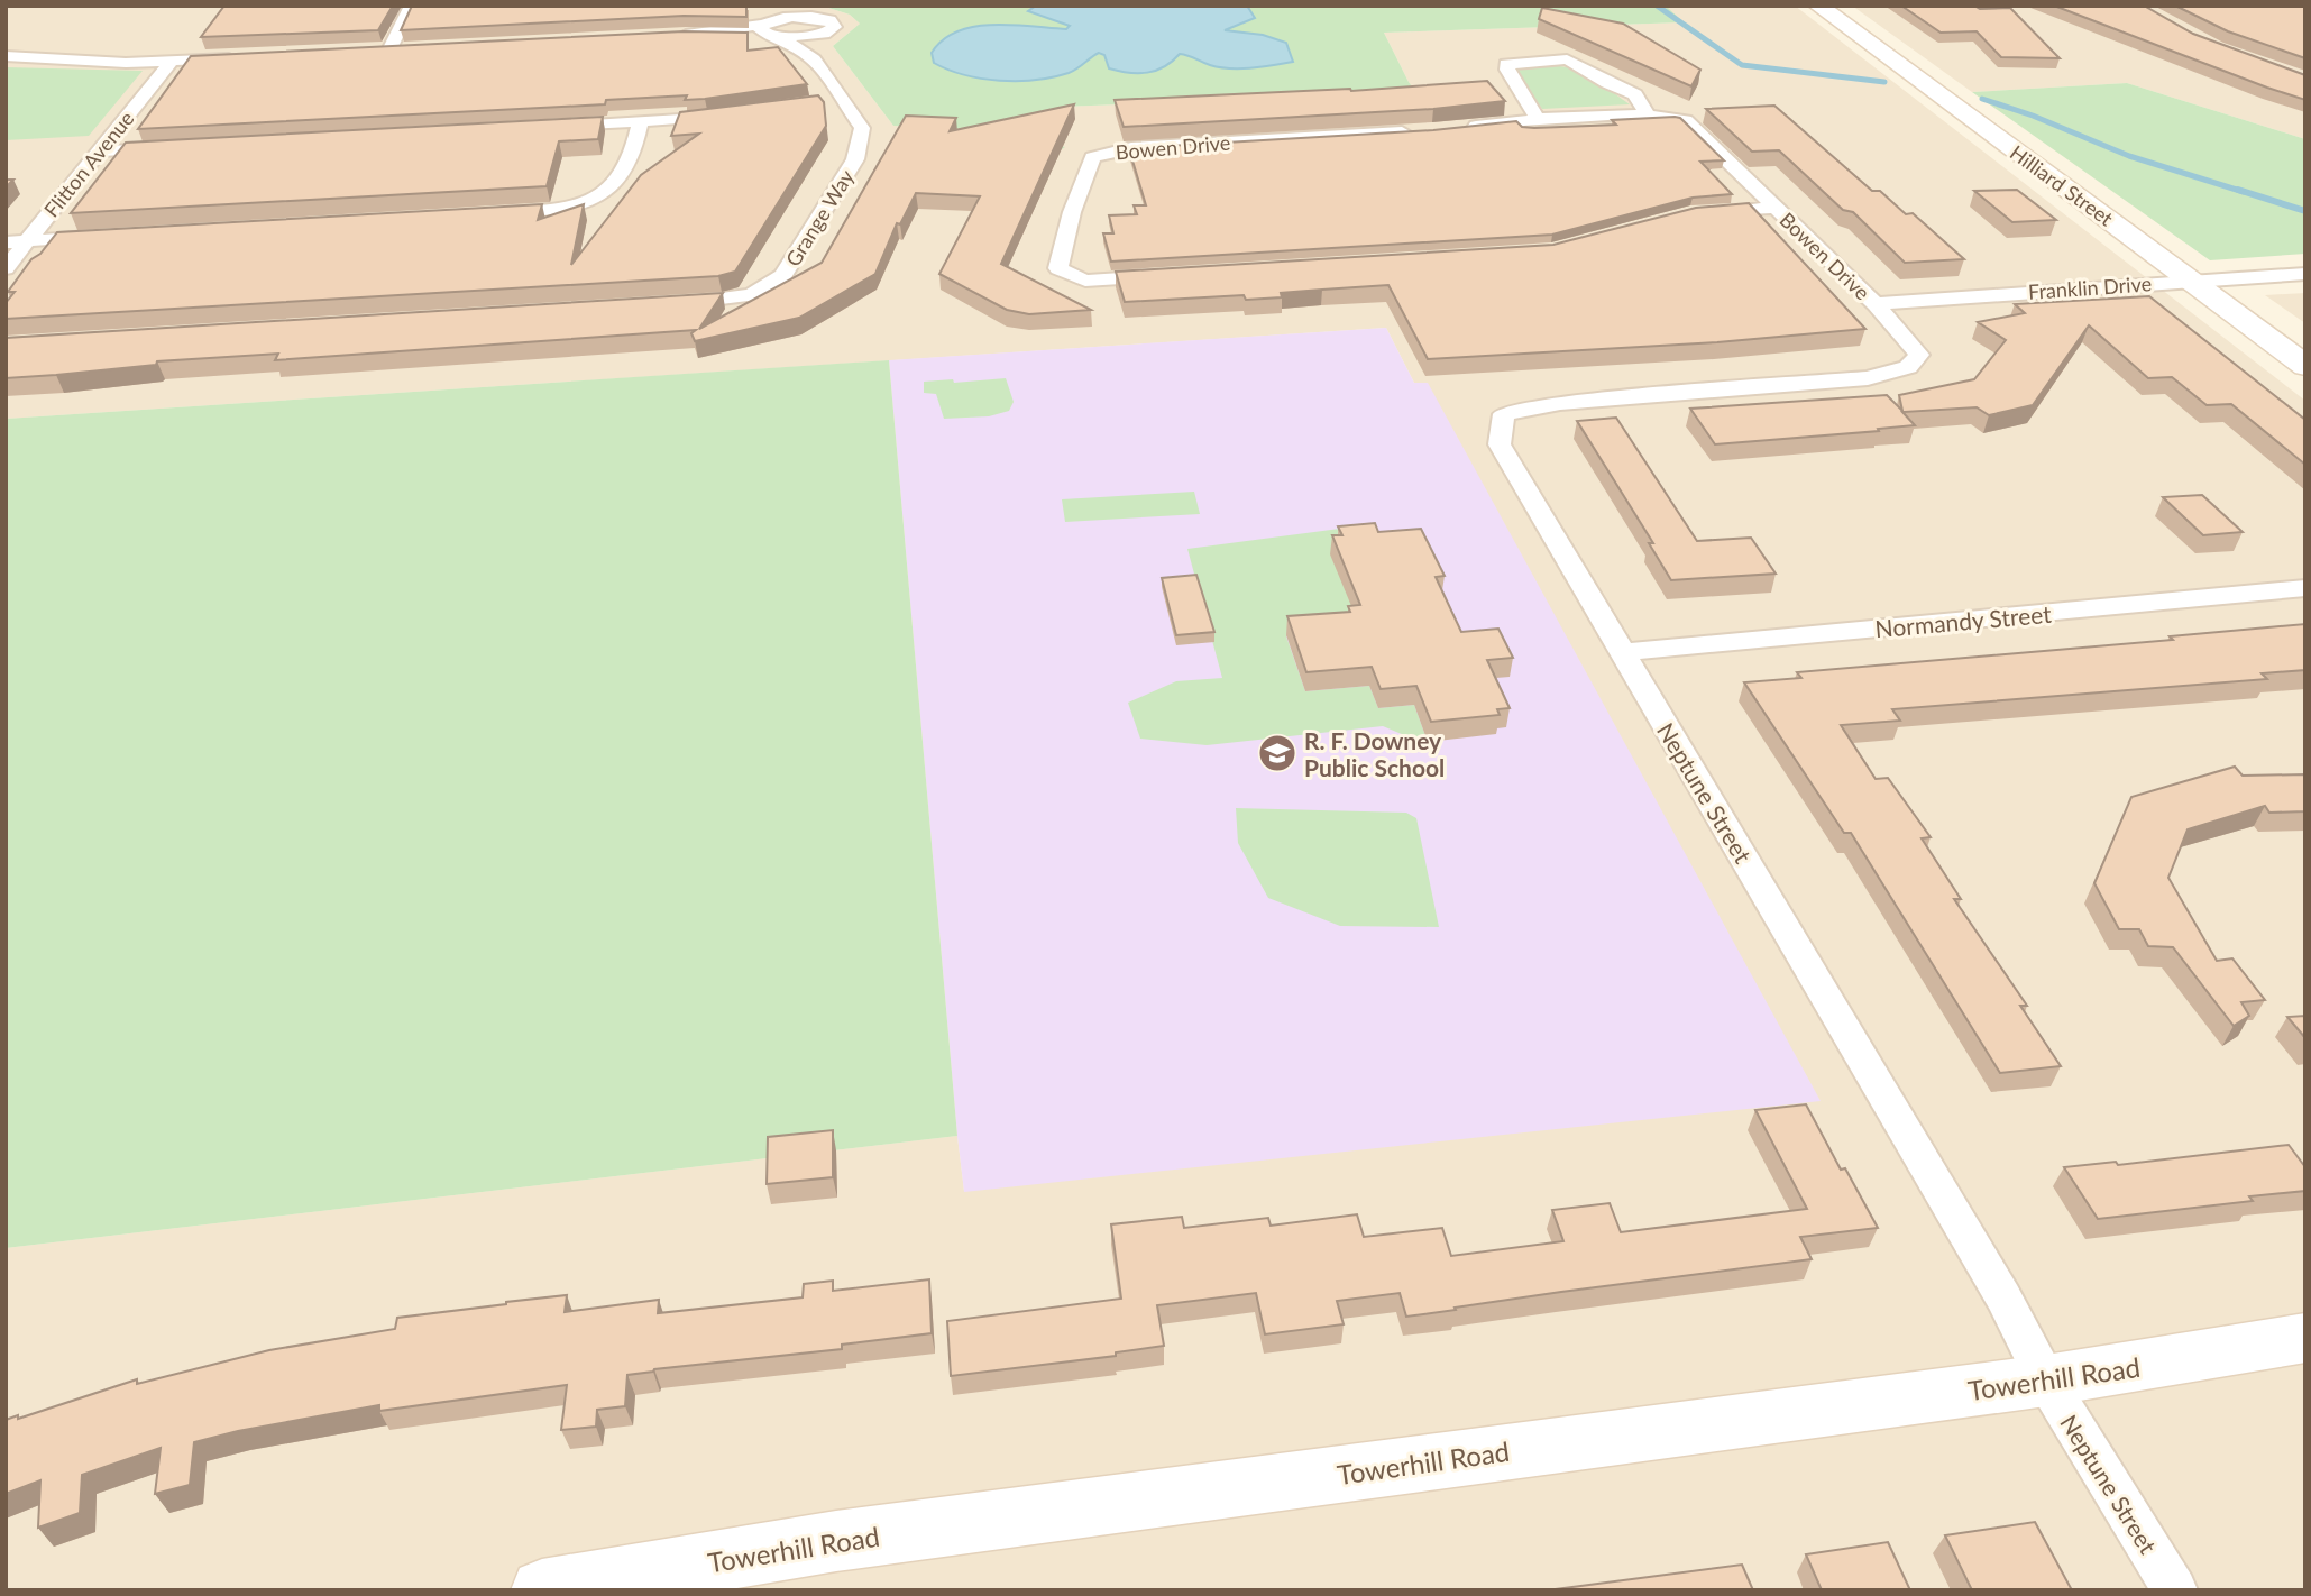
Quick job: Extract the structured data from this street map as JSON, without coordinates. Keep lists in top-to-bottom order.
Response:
{
  "streets": {
    "street": [
      "Bowen Drive",
      "Flitton Avenue",
      "Hilliard Street",
      "Grange Way",
      "Franklin Drive",
      "Normandy Street",
      "Neptune Street",
      "Towerhill Road"
    ]
  },
  "crossings": [
    ["Bowen Drive", "Franklin Drive"],
    ["Bowen Drive", "Neptune Street"],
    ["Hilliard Street", "Franklin Drive"],
    ["Franklin Drive", "Neptune Street"],
    ["Normandy Street", "Neptune Street"],
    ["Neptune Street", "Towerhill Road"]
  ],
  "places": {
    "school or university": ["R. F. Downey Public School"]
  }
}
